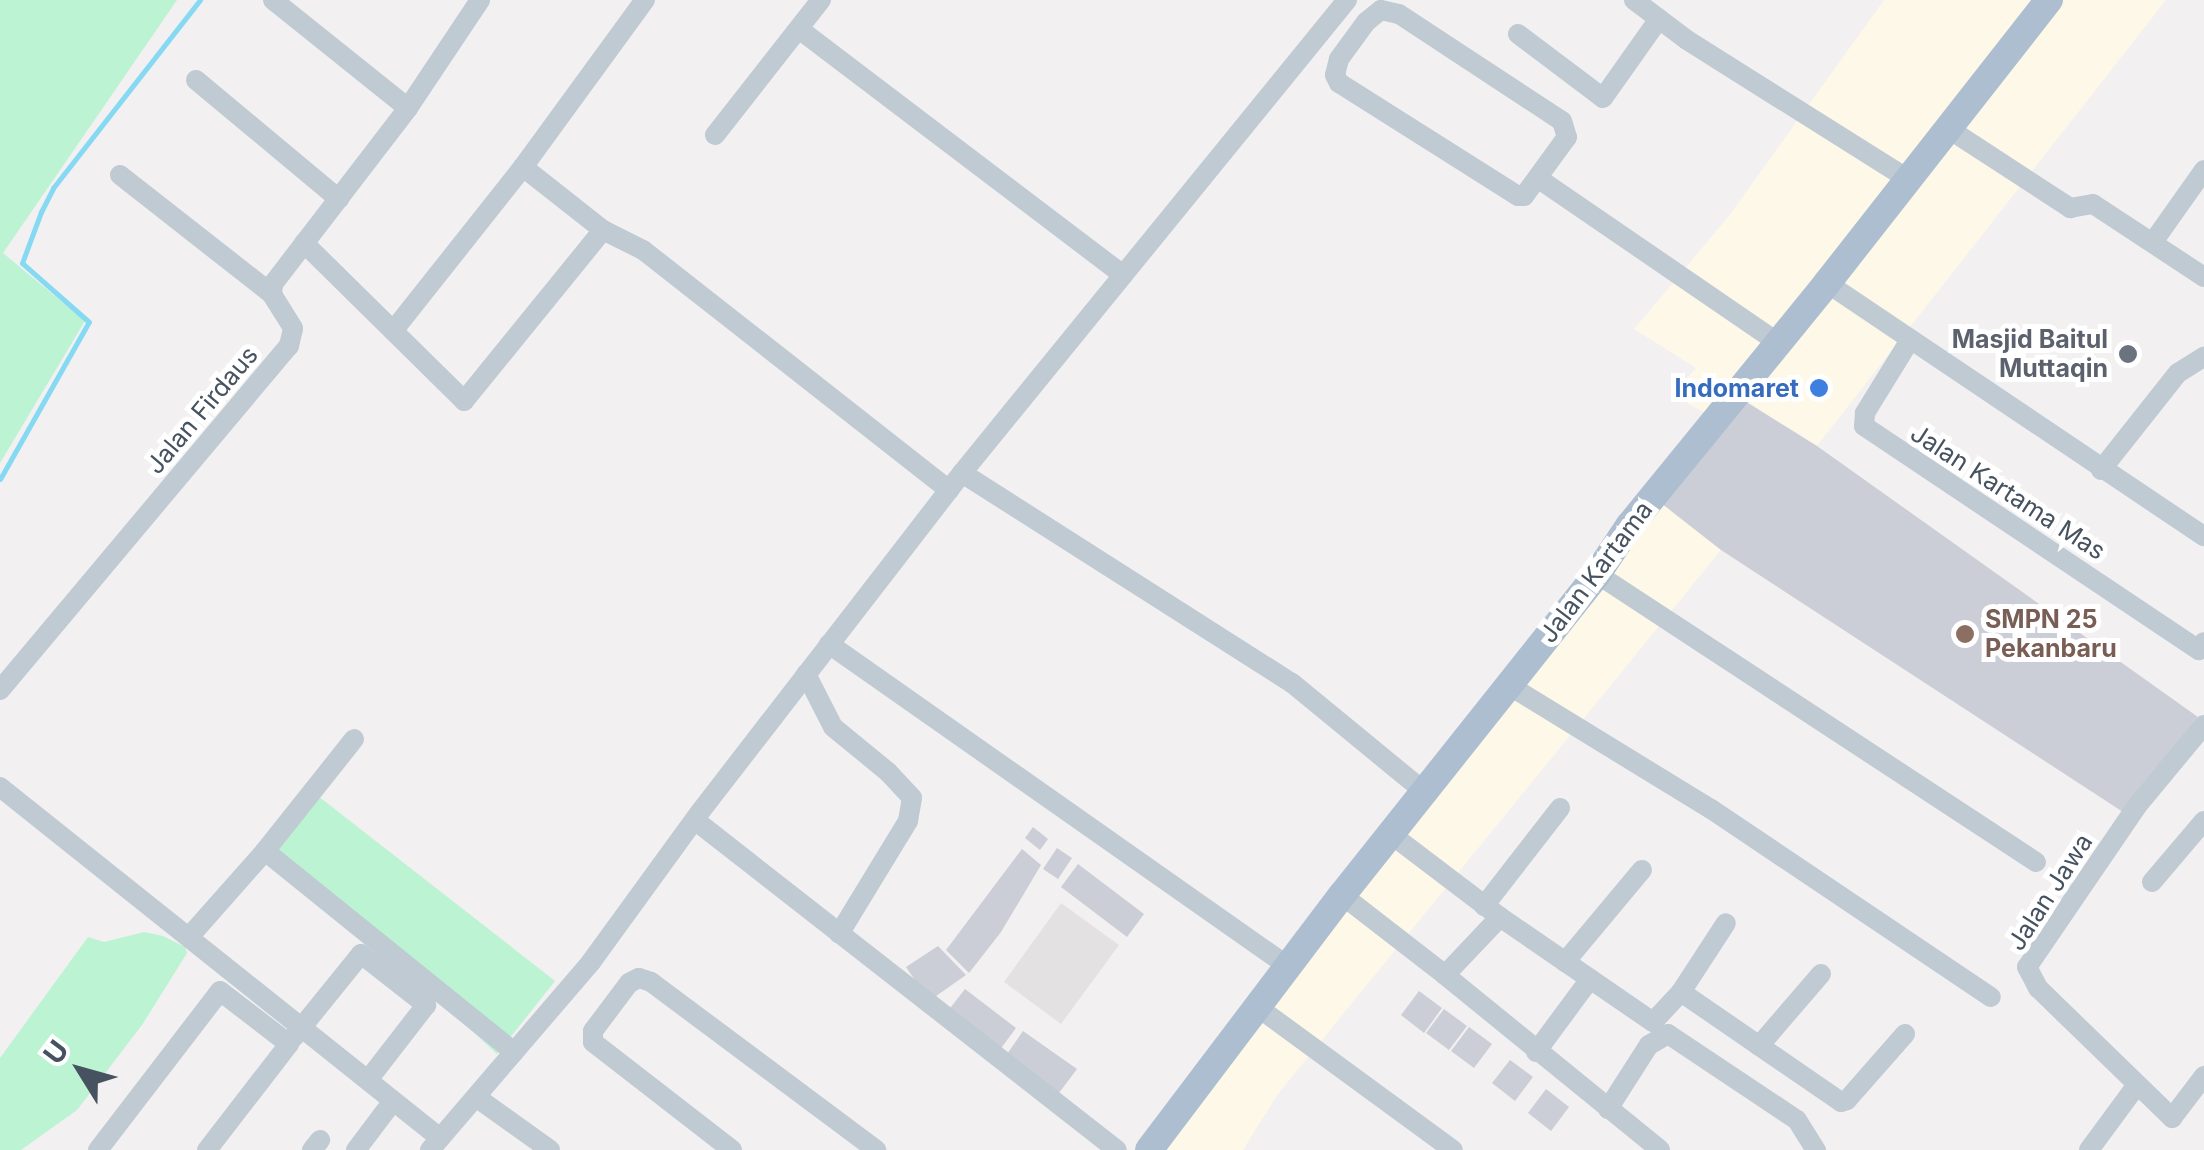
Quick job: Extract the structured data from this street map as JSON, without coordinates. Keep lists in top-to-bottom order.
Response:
{
  "streets": {
    "main road": ["Jalan Kartama"],
    "street": ["Jalan Firdaus", "Jalan Kartama Mas", "Jalan Jawa"]
  },
  "places": ["Masjid Baitul Muttaqin", "Indomaret", "SMPN 25 Pekanbaru"],
  "north": "top left"
}
